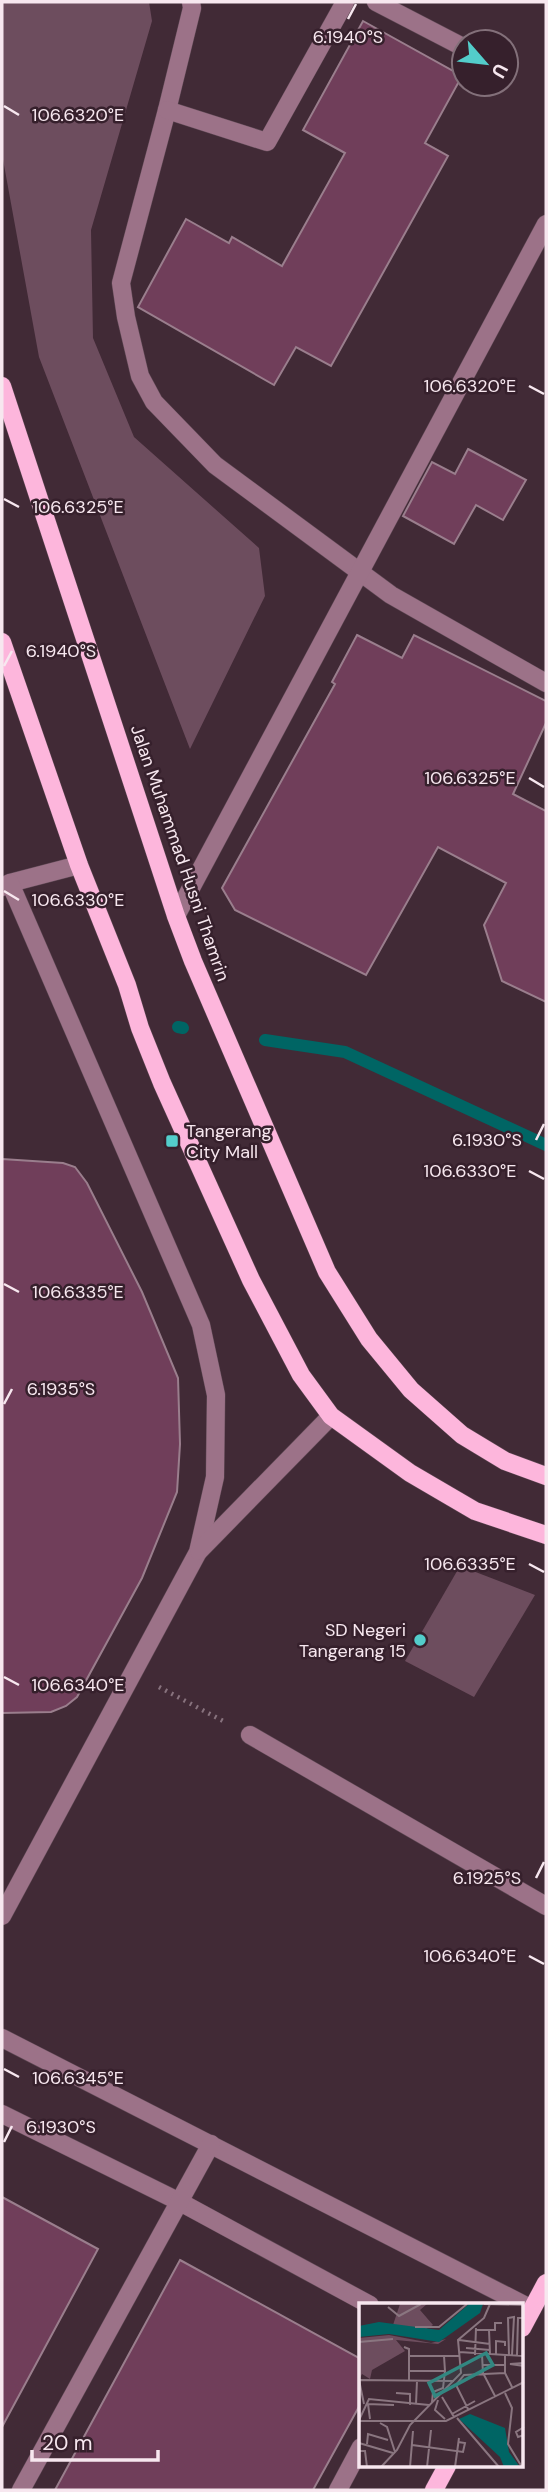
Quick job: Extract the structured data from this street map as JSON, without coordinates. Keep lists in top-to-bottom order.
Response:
{
  "streets": {
    "main road": ["Jalan Muhammad Husni Thamrin"]
  },
  "places": {
    "transit": ["Tangerang City Mall"],
    "other": ["SD Negeri Tangerang 15"]
  },
  "scale_bar": "20 m",
  "north": "bottom right",
  "coordinates": [
    "6.1940°S",
    "106.6320°E",
    "106.6325°E",
    "106.6330°E",
    "6.1930°S",
    "106.6335°E",
    "6.1935°S",
    "106.6340°E",
    "6.1925°S",
    "106.6345°E"
  ]
}
